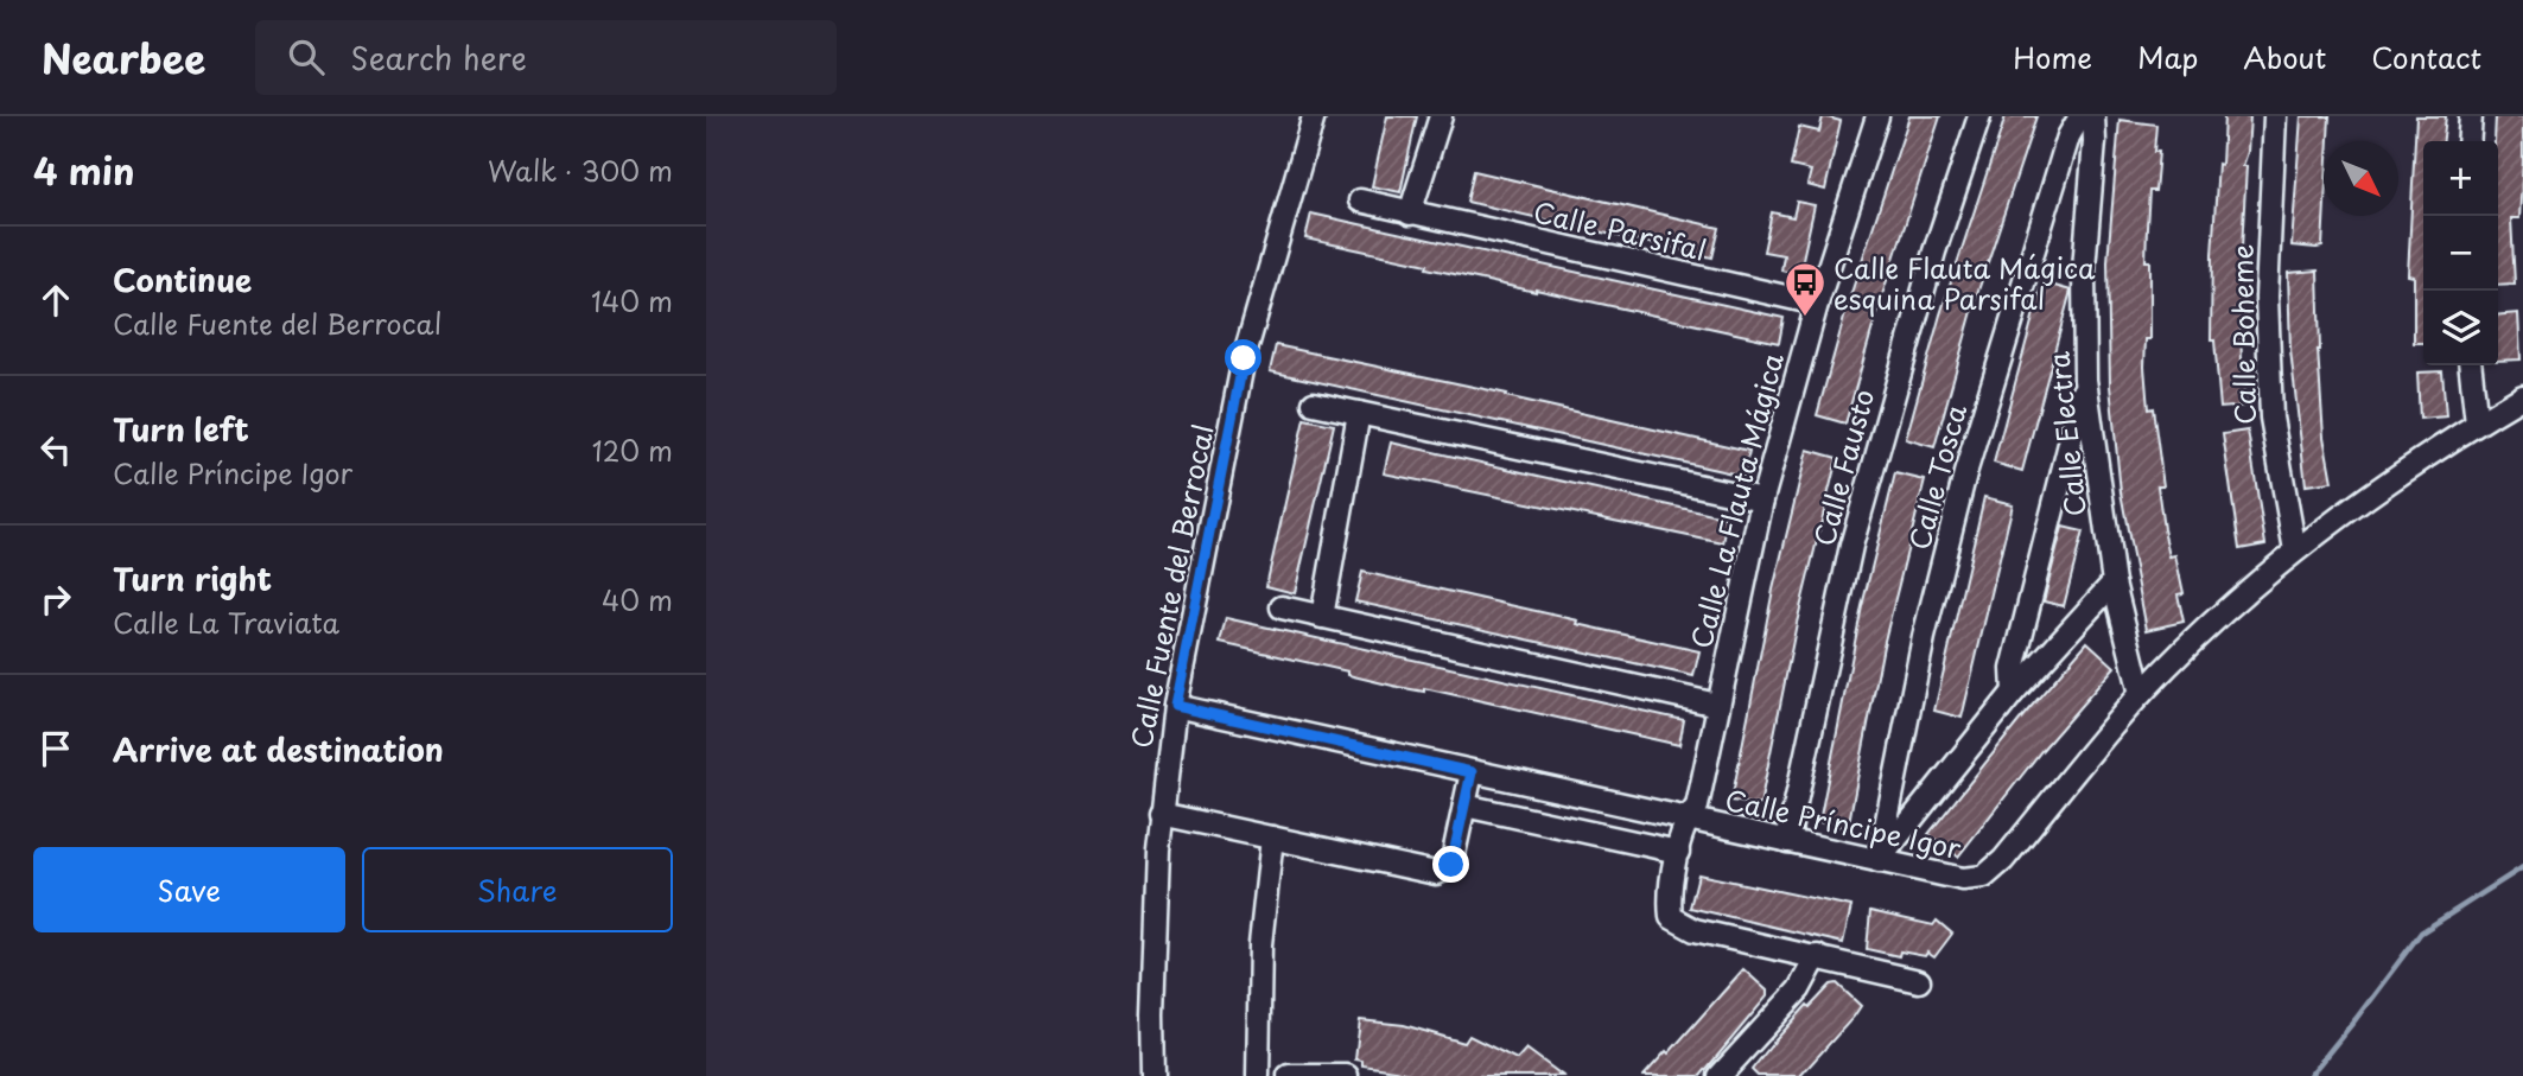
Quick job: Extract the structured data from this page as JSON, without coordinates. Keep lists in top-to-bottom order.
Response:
{
  "streets": {
    "street": [
      "Calle Parsifal",
      "Calle Boheme",
      "Calle Electra",
      "Calle Fausto",
      "Calle Tosca",
      "Calle La Flauta Mágica",
      "Calle Fuente del Berrocal",
      "Calle Príncipe Igor"
    ]
  },
  "crossings": [
    ["Calle Parsifal", "Calle La Flauta Mágica"],
    ["Calle Boheme", "Calle Príncipe Igor"],
    ["Calle Electra", "Calle Príncipe Igor"],
    ["Calle Fausto", "Calle Príncipe Igor"],
    ["Calle Tosca", "Calle Príncipe Igor"],
    ["Calle La Flauta Mágica", "Calle Príncipe Igor"],
    ["Calle Fuente del Berrocal", "Calle Príncipe Igor"]
  ],
  "places": {
    "bus stop": ["Calle Flauta Mágica esquina Parsifal"]
  },
  "north": "bottom right",
  "page": {
    "header": "Nearbee",
    "search": "Search here",
    "nav": [
      "Home",
      "Map",
      "About",
      "Contact"
    ],
    "heading": ["4 min", "Walk · 300 m"],
    "map_buttons": ["+", "−"],
    "list": [
      ["Continue", "Calle Fuente del Berrocal", "140 m"],
      ["Turn left", "Calle Príncipe Igor", "120 m"],
      ["Turn right", "Calle La Traviata", "40 m"],
      "Arrive at destination"
    ],
    "buttons": ["Save", "Share"]
  }
}
